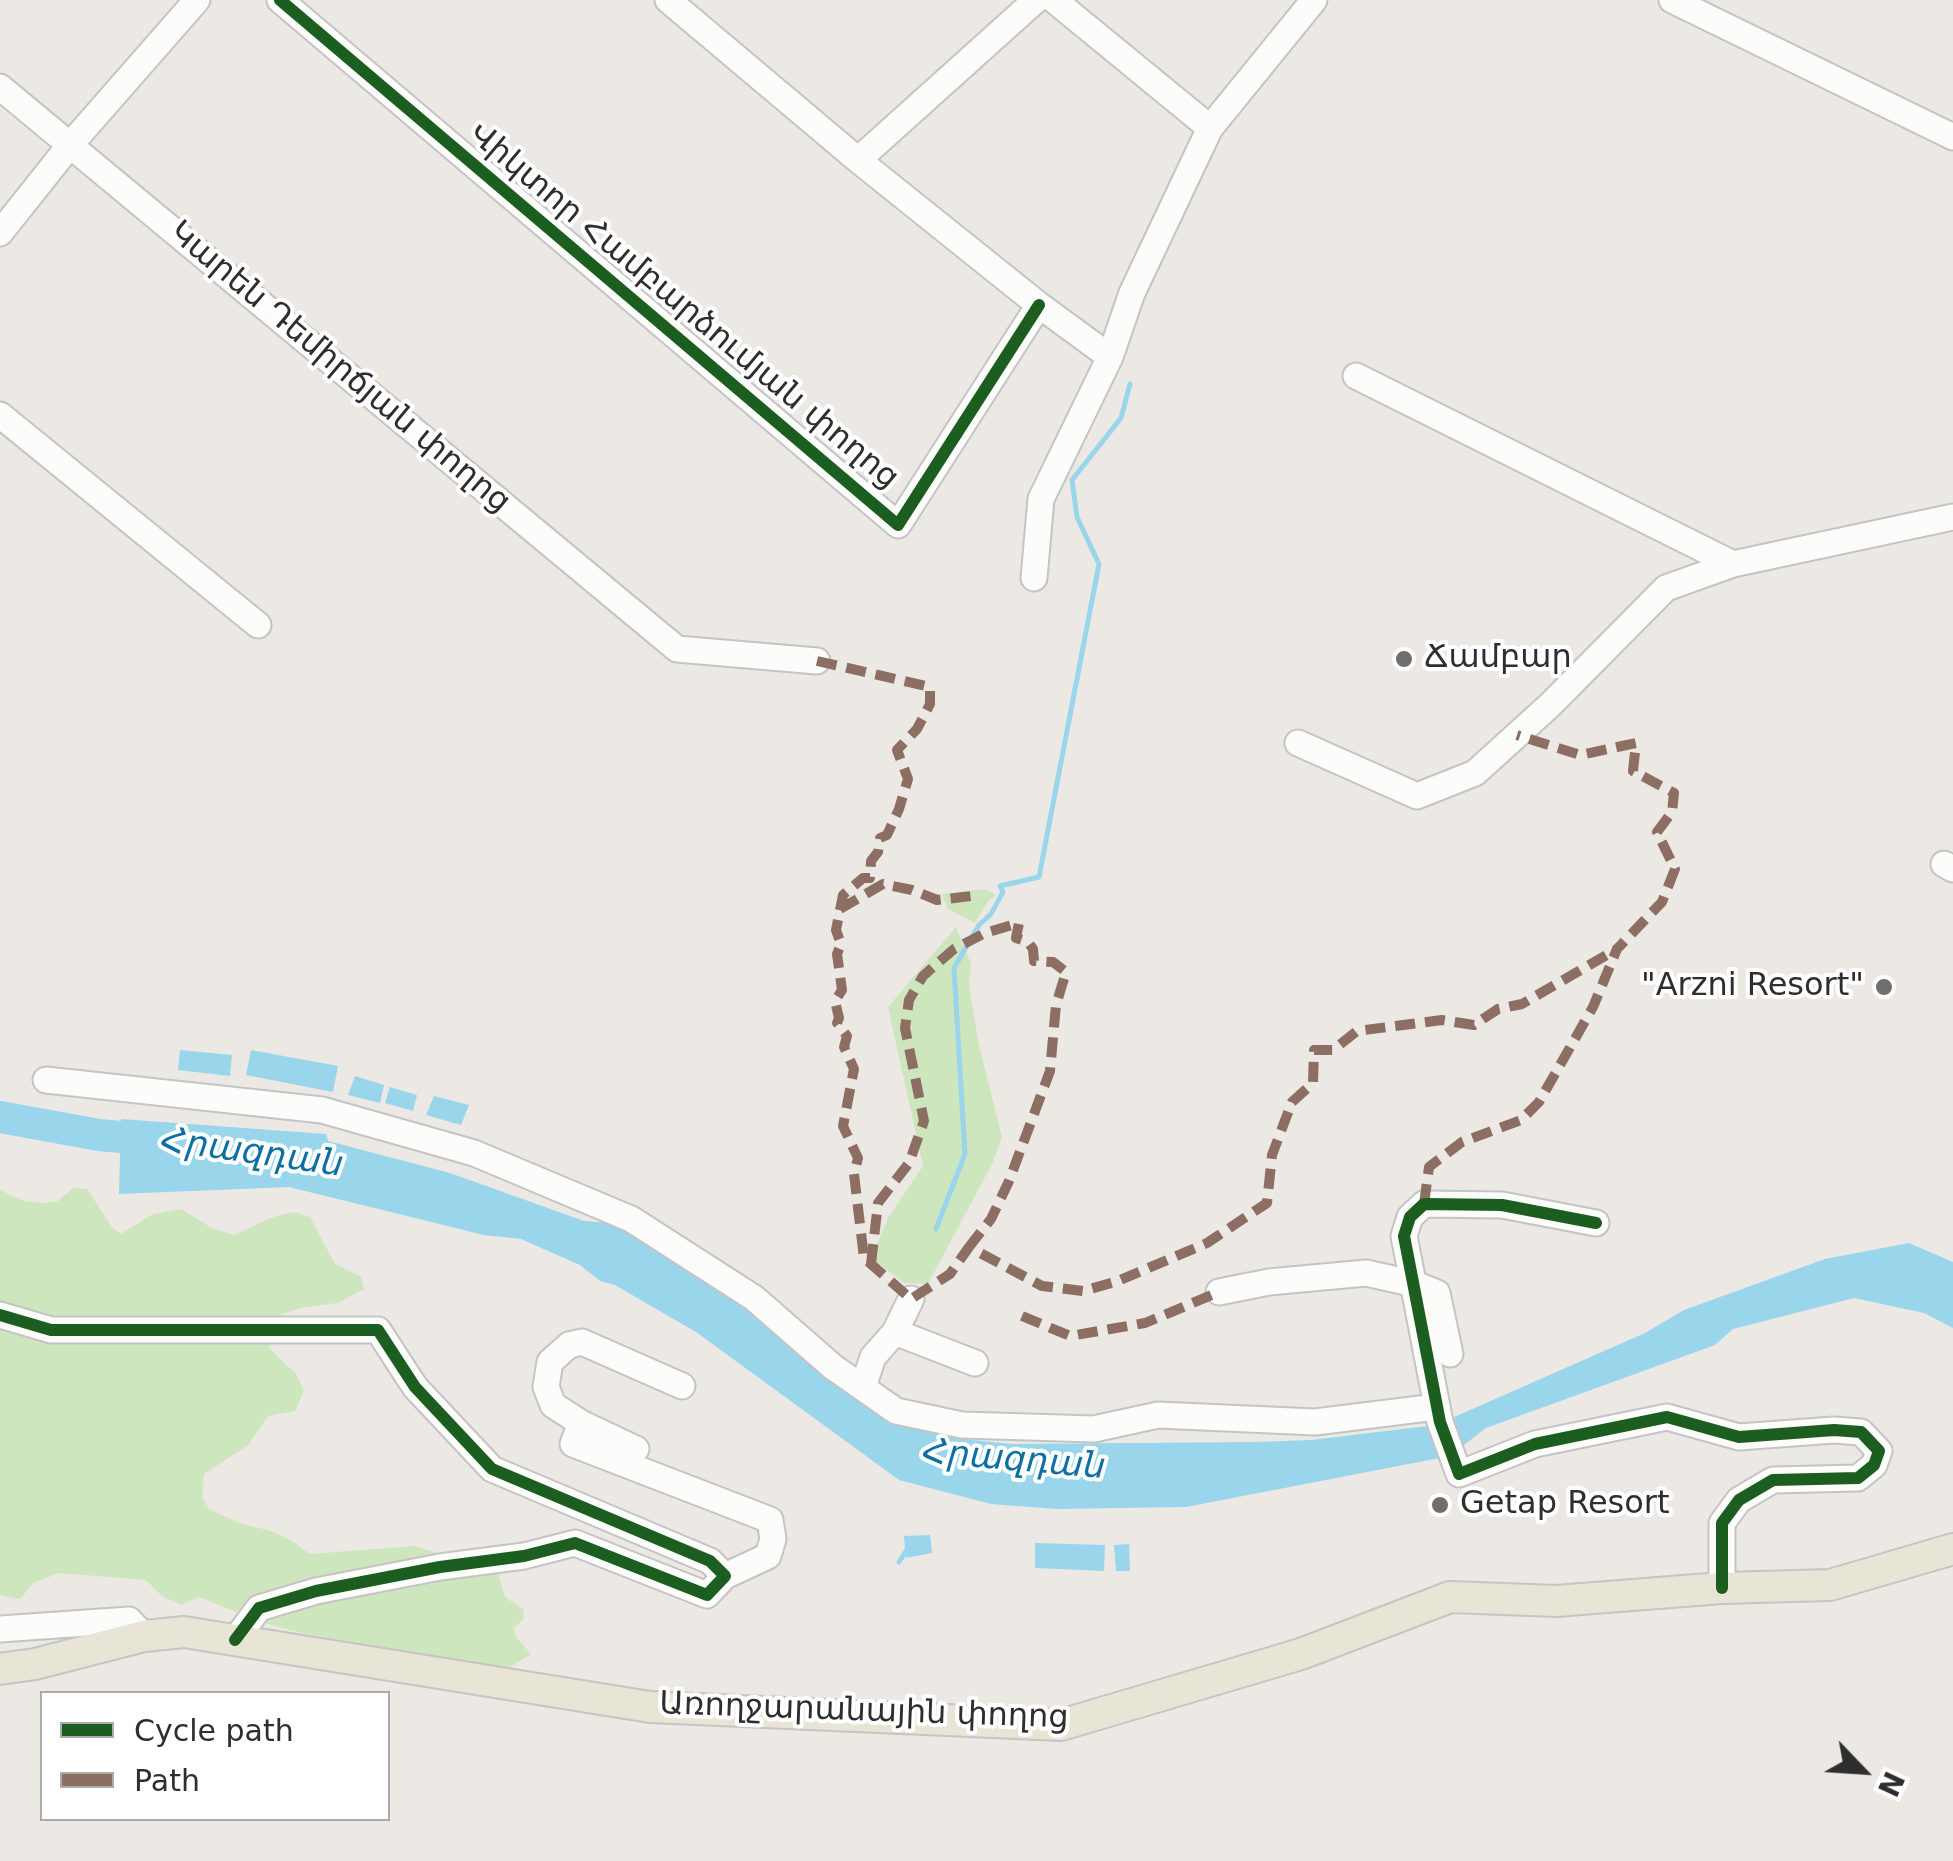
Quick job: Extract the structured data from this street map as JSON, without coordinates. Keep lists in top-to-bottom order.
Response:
{
  "streets": {
    "main road": ["Առողջարանային փողոց"],
    "street": ["Վիկտոր Համբարձումյան փողոց", "Կարեն Դեմիրճյան փողոց"]
  },
  "water": ["Հրազդան"],
  "places": ["Ճամբար", "\"Arzni Resort\"", "Getap Resort"],
  "legend": ["Cycle path", "Path"],
  "north": "bottom right"
}
